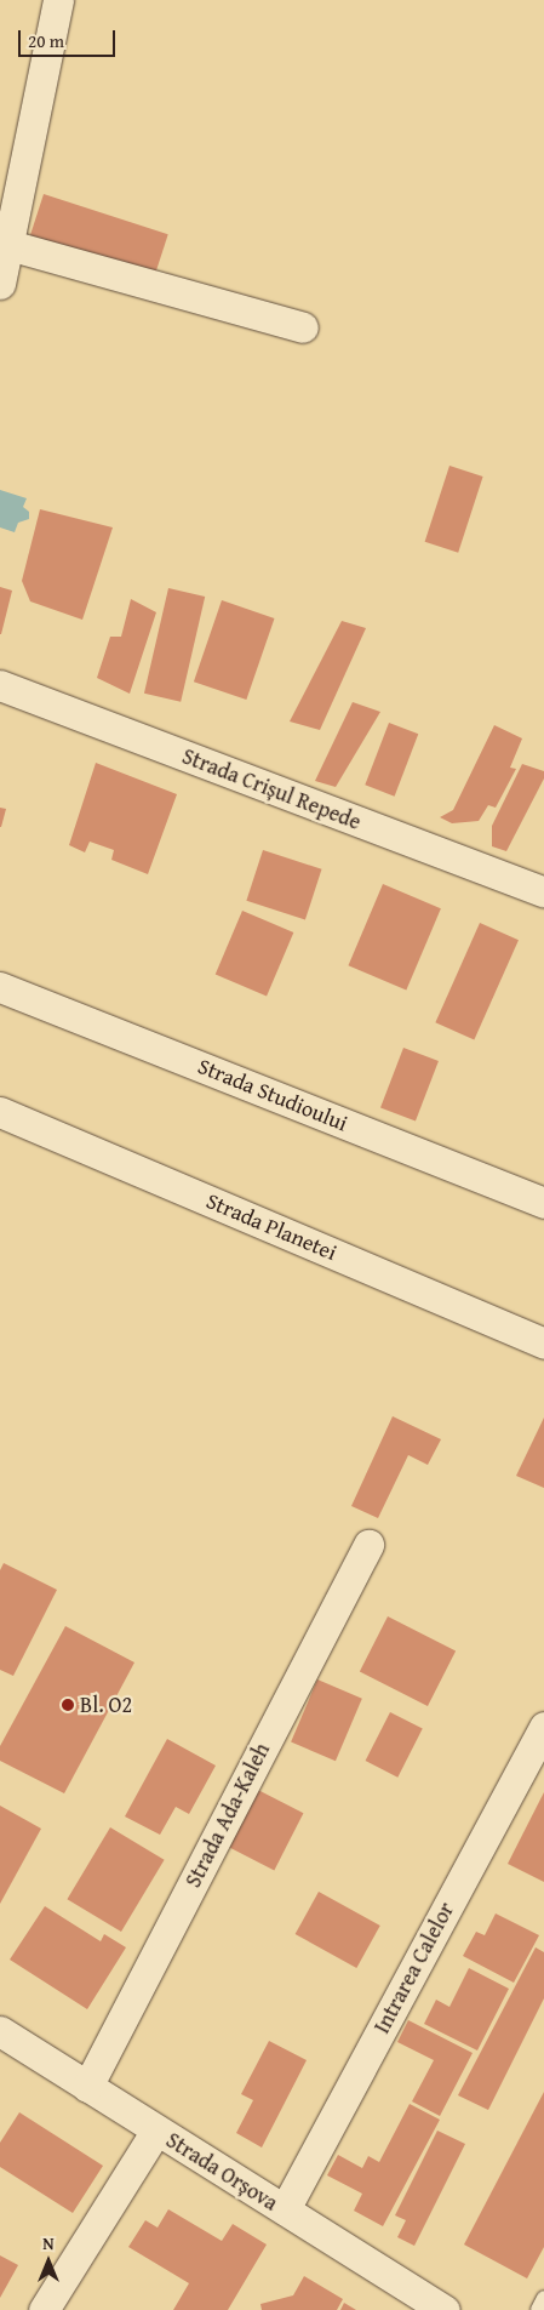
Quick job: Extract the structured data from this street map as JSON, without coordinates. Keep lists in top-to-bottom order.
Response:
{
  "streets": {
    "street": [
      "Strada Crișul Repede",
      "Strada Studioului",
      "Strada Planetei",
      "Strada Ada-Kaleh",
      "Intrarea Calelor",
      "Strada Orșova"
    ]
  },
  "crossings": [
    ["Strada Ada-Kaleh", "Strada Orșova"],
    ["Intrarea Calelor", "Strada Orșova"]
  ],
  "places": ["Bl. O2"],
  "scale_bar": "20 m",
  "north": "top"
}
